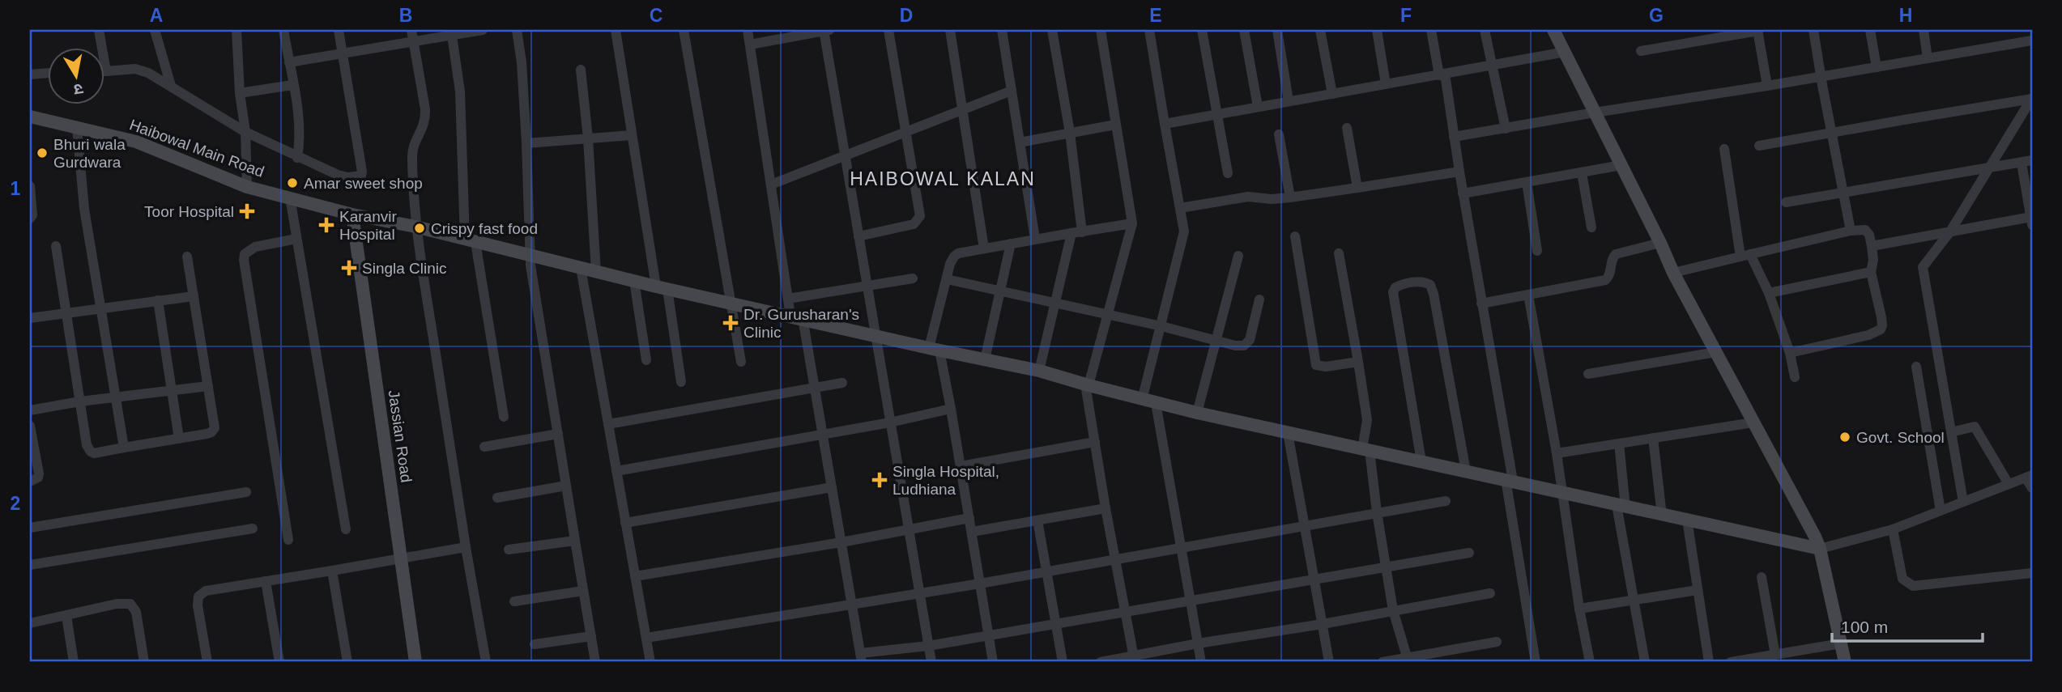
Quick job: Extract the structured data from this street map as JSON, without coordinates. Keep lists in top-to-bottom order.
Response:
{
  "streets": {
    "street": ["Haibowal Main Road", "Jassian Road"]
  },
  "crossings": [
    ["Haibowal Main Road", "Jassian Road"]
  ],
  "districts": ["HAIBOWAL KALAN"],
  "places": {
    "other": [
      "Bhuri wala Gurdwara",
      "Amar sweet shop",
      "Crispy fast food",
      "Govt. School"
    ],
    "health": [
      "Toor Hospital",
      "Karanvir Hospital",
      "Singla Clinic",
      "Dr. Gurusharan's Clinic",
      "Singla Hospital, Ludhiana"
    ]
  },
  "scale_bar": "100 m",
  "north": "bottom",
  "grid": {
    "columns": [
      "A",
      "B",
      "C",
      "D",
      "E",
      "F",
      "G",
      "H"
    ],
    "rows": ["1", "2"]
  }
}
